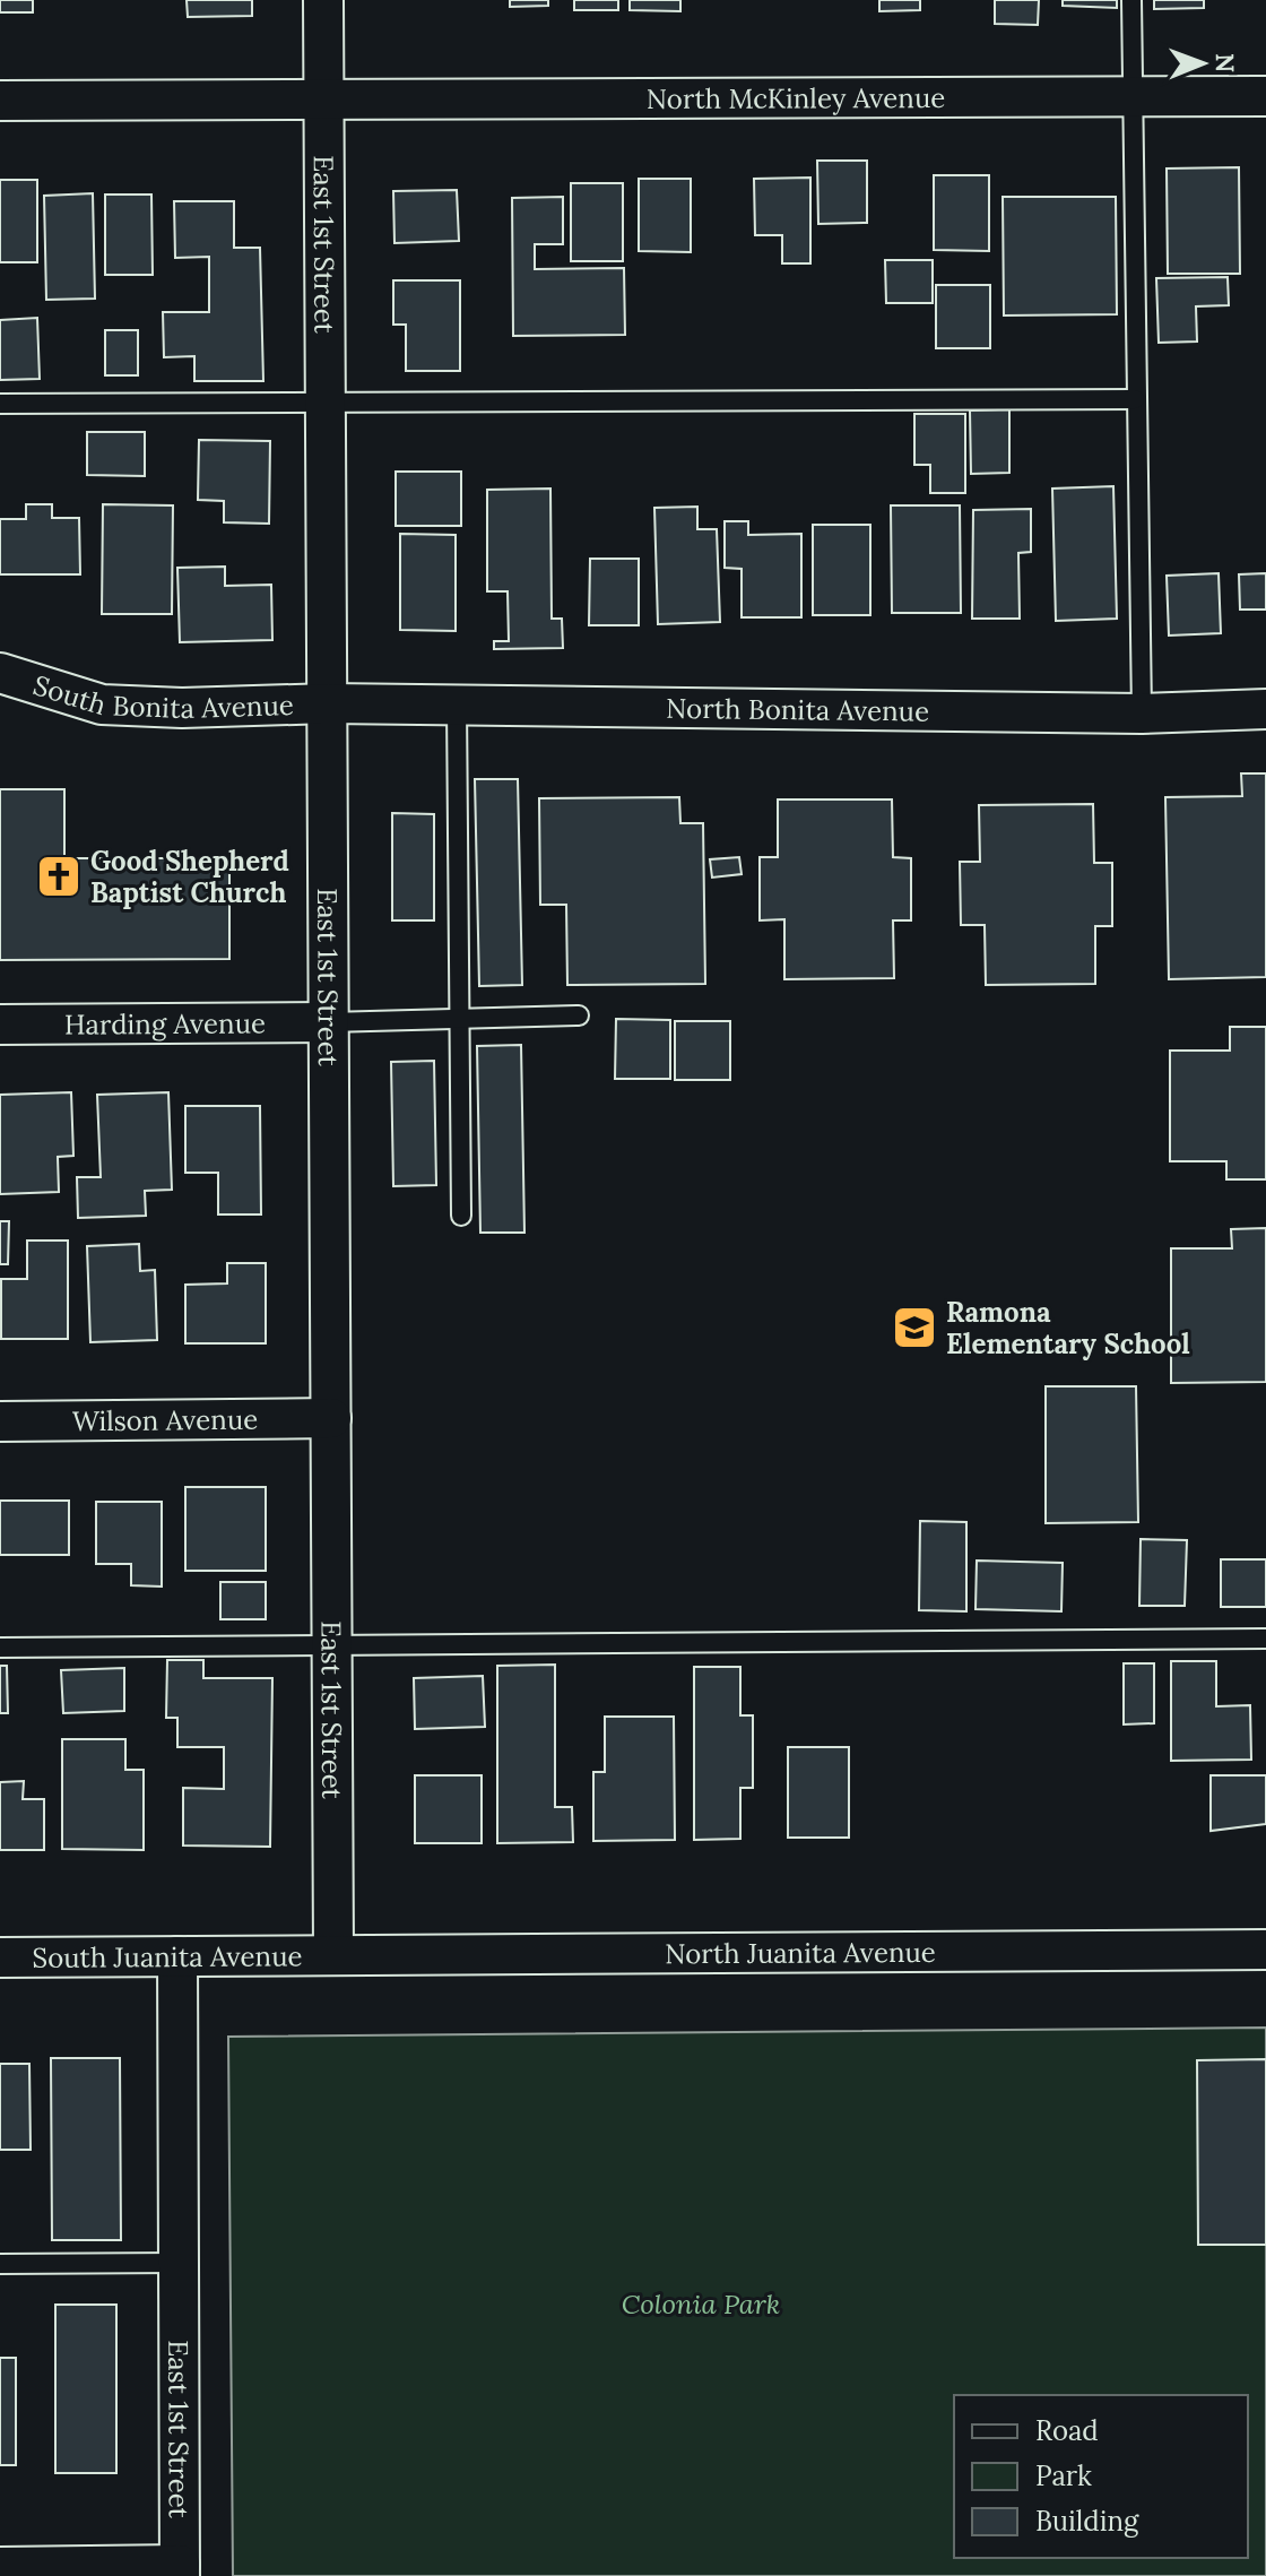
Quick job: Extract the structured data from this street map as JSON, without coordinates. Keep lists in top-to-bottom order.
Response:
{
  "streets": {
    "street": [
      "North McKinley Avenue",
      "East 1st Street",
      "South Bonita Avenue",
      "North Bonita Avenue",
      "Harding Avenue",
      "Wilson Avenue",
      "North Juanita Avenue",
      "South Juanita Avenue"
    ]
  },
  "crossings": [
    ["North McKinley Avenue", "East 1st Street"],
    ["East 1st Street", "South Bonita Avenue"],
    ["East 1st Street", "North Bonita Avenue"],
    ["East 1st Street", "Harding Avenue"],
    ["East 1st Street", "Wilson Avenue"],
    ["East 1st Street", "North Juanita Avenue"],
    ["East 1st Street", "South Juanita Avenue"],
    ["South Bonita Avenue", "North Bonita Avenue"],
    ["North Juanita Avenue", "South Juanita Avenue"]
  ],
  "parks": ["Colonia Park"],
  "places": {
    "church": ["Good Shepherd Baptist Church"],
    "school or university": ["Ramona Elementary School"]
  },
  "legend": ["Road", "Park", "Building"],
  "north": "right"
}
